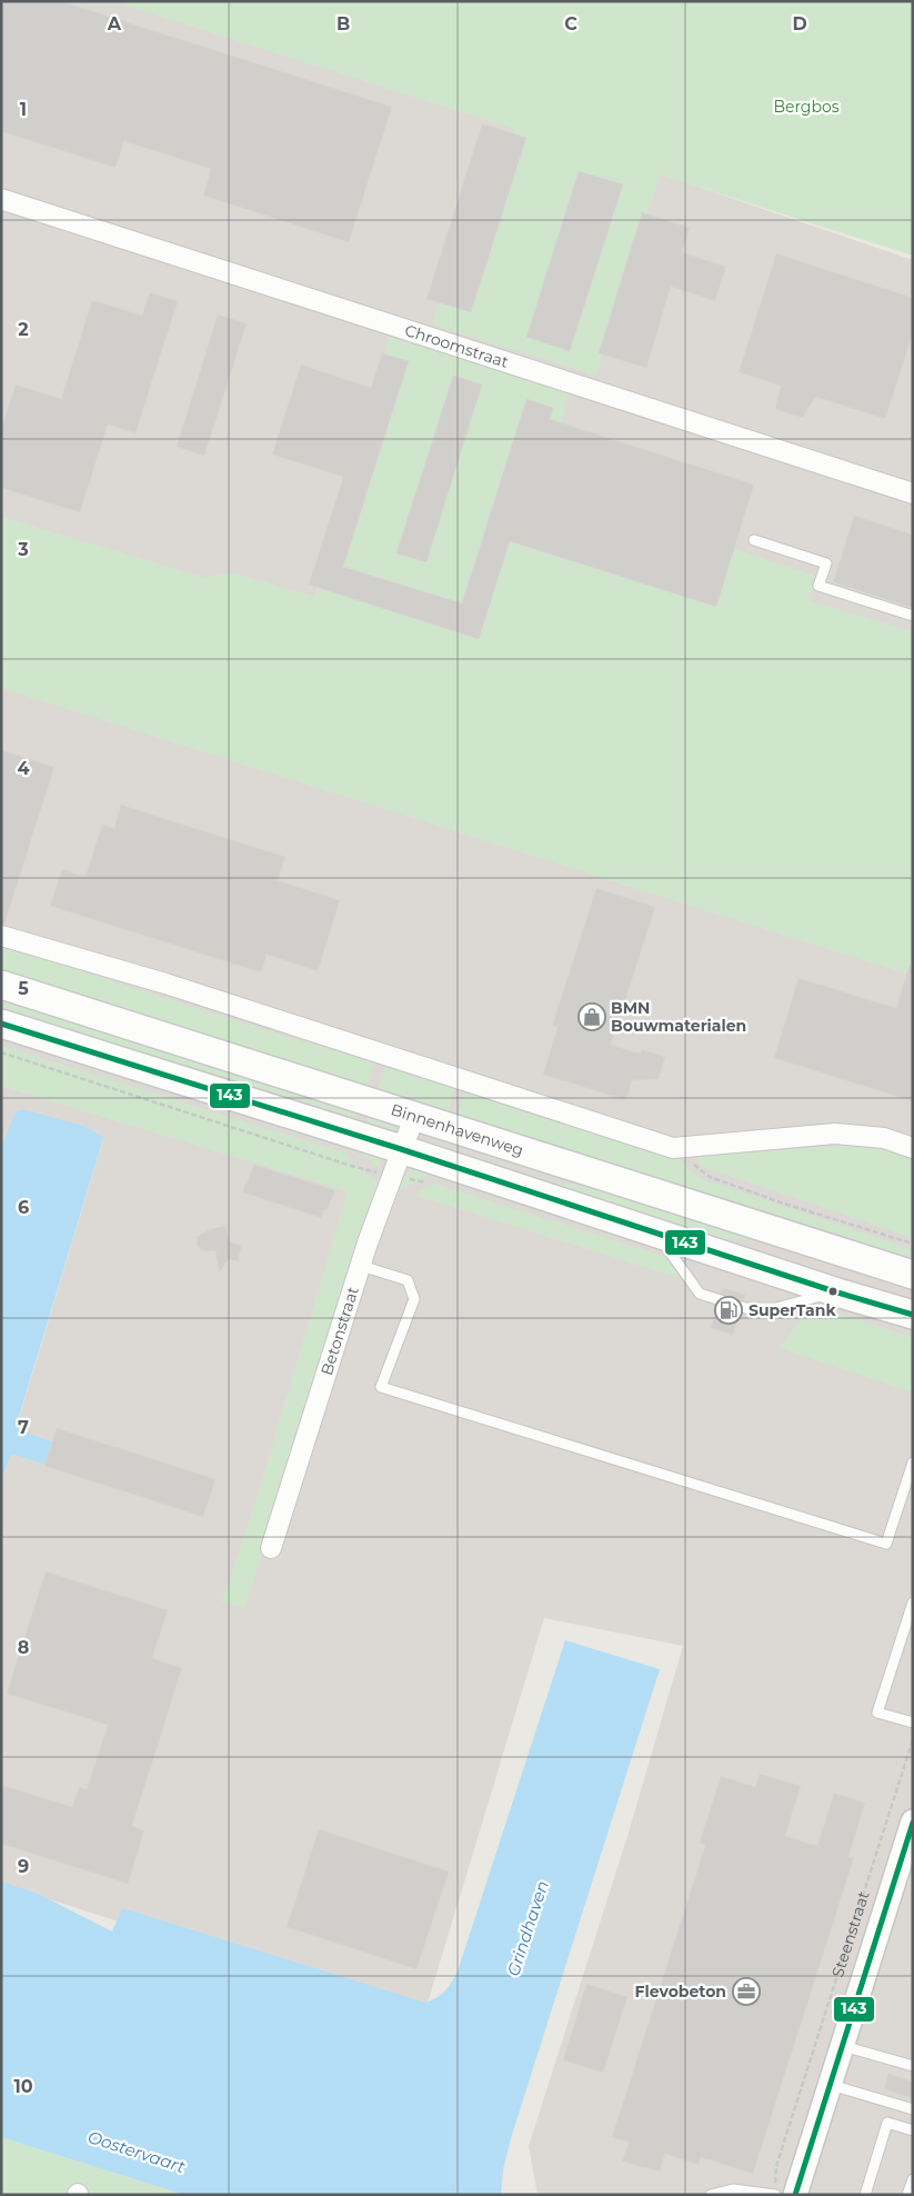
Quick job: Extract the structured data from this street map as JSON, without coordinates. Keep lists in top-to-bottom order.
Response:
{
  "streets": {
    "main road": ["Binnenhavenweg"],
    "street": ["Chroomstraat", "Betonstraat", "Steenstraat"]
  },
  "crossings": [
    ["Binnenhavenweg", "Betonstraat"]
  ],
  "water": ["Grindhaven", "Oostervaart"],
  "parks": ["Bergbos"],
  "places": {
    "shop": ["BMN Bouwmaterialen"],
    "fuel station": ["SuperTank"],
    "office": ["Flevobeton"]
  },
  "lines": ["transit line 143"],
  "grid": {
    "columns": [
      "A",
      "B",
      "C",
      "D"
    ],
    "rows": [
      "1",
      "2",
      "3",
      "4",
      "5",
      "6",
      "7",
      "8",
      "9",
      "10"
    ]
  }
}
